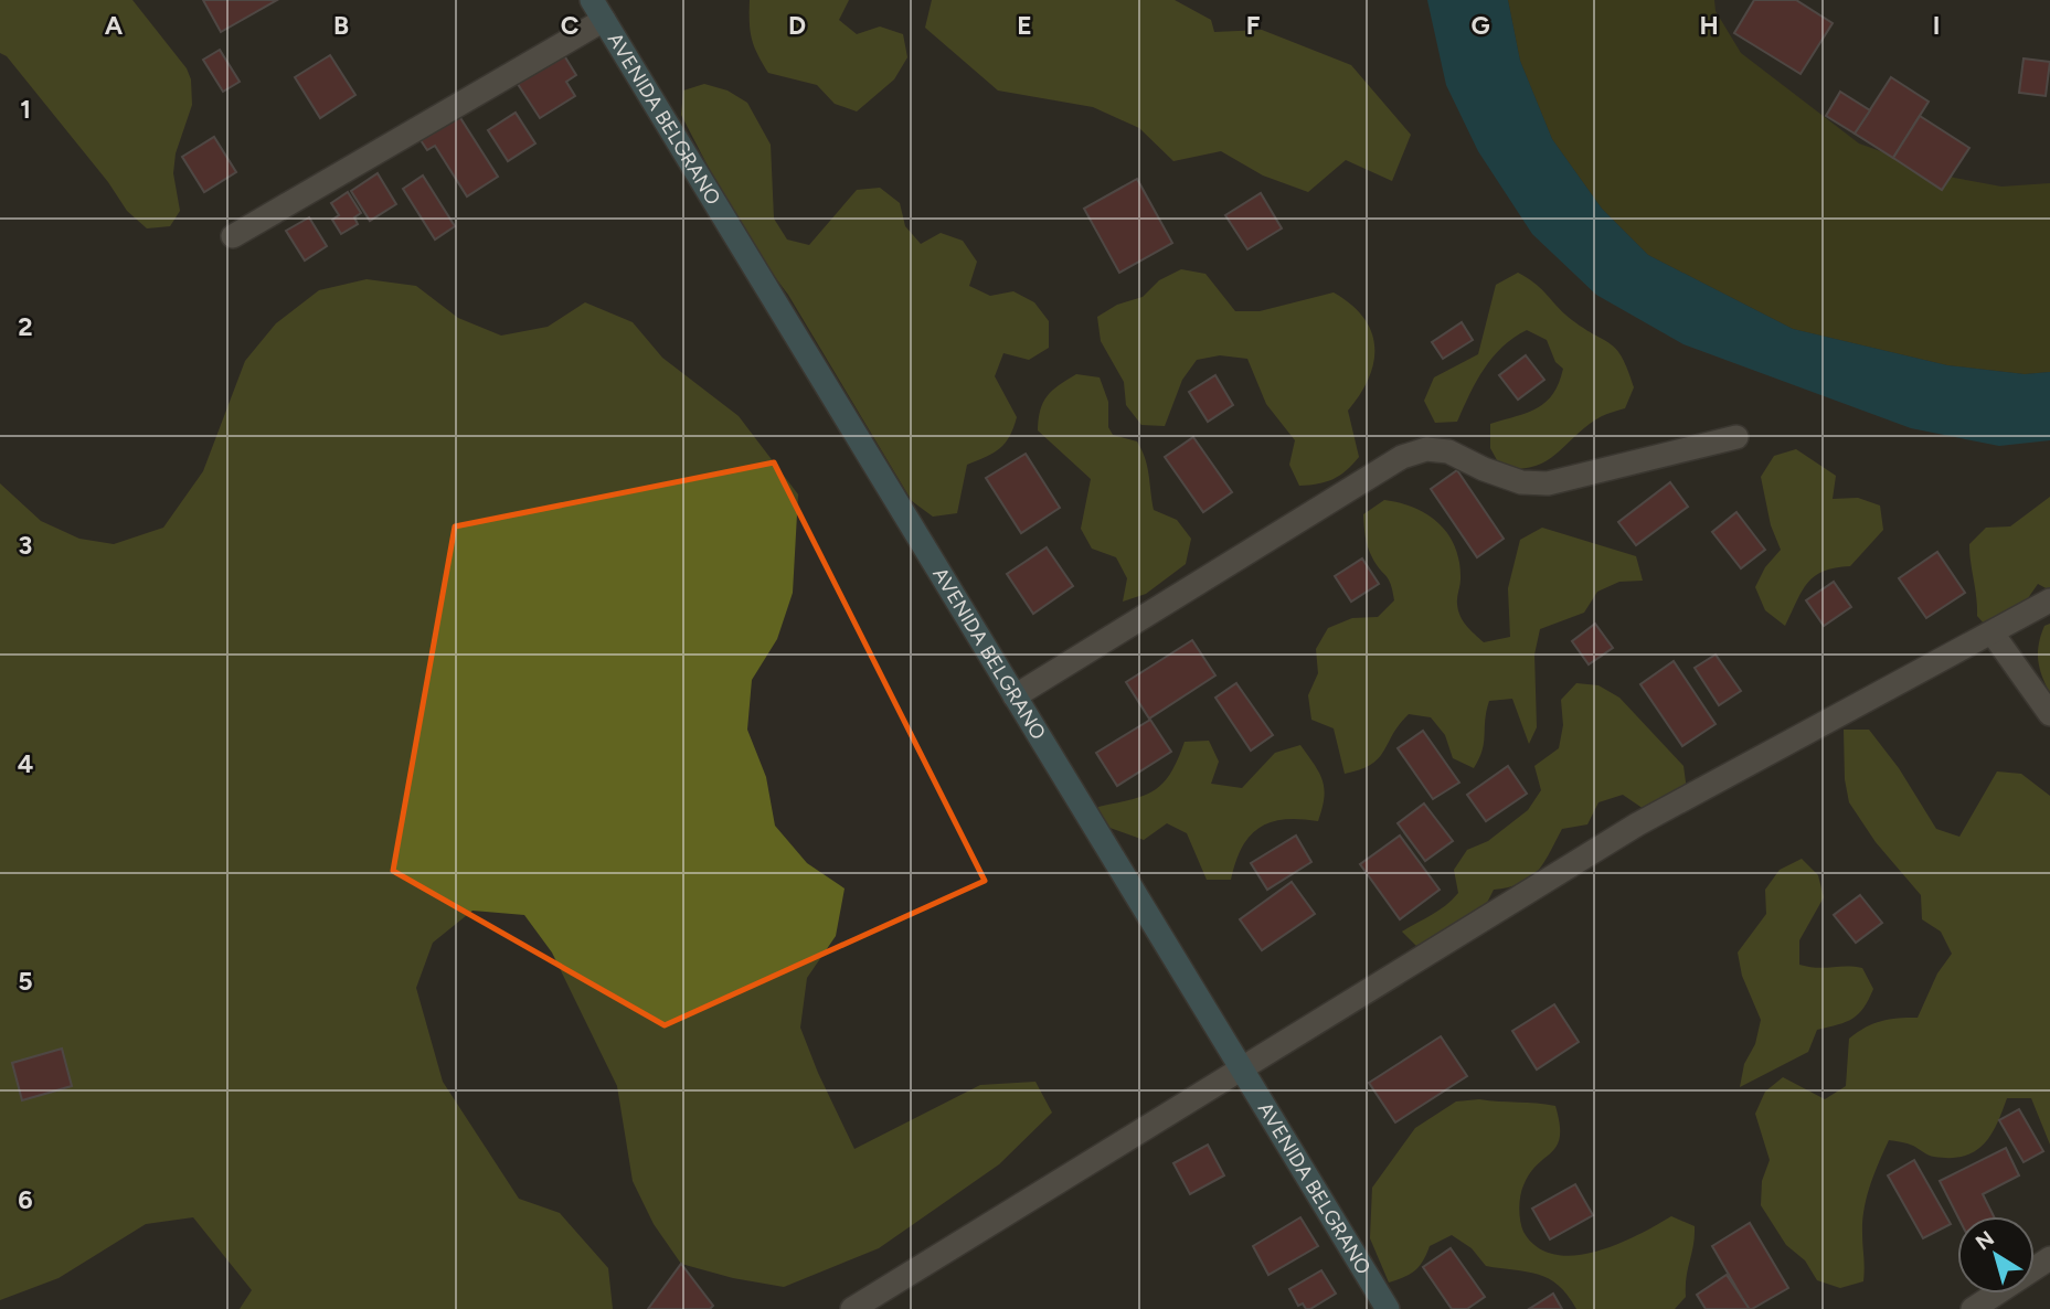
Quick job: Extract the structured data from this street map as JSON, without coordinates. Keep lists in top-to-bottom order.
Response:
{
  "streets": {
    "street": ["AVENIDA BELGRANO"]
  },
  "north": "top left",
  "grid": {
    "columns": [
      "A",
      "B",
      "C",
      "D",
      "E",
      "F",
      "G",
      "H",
      "I"
    ],
    "rows": [
      "1",
      "2",
      "3",
      "4",
      "5",
      "6"
    ]
  }
}
